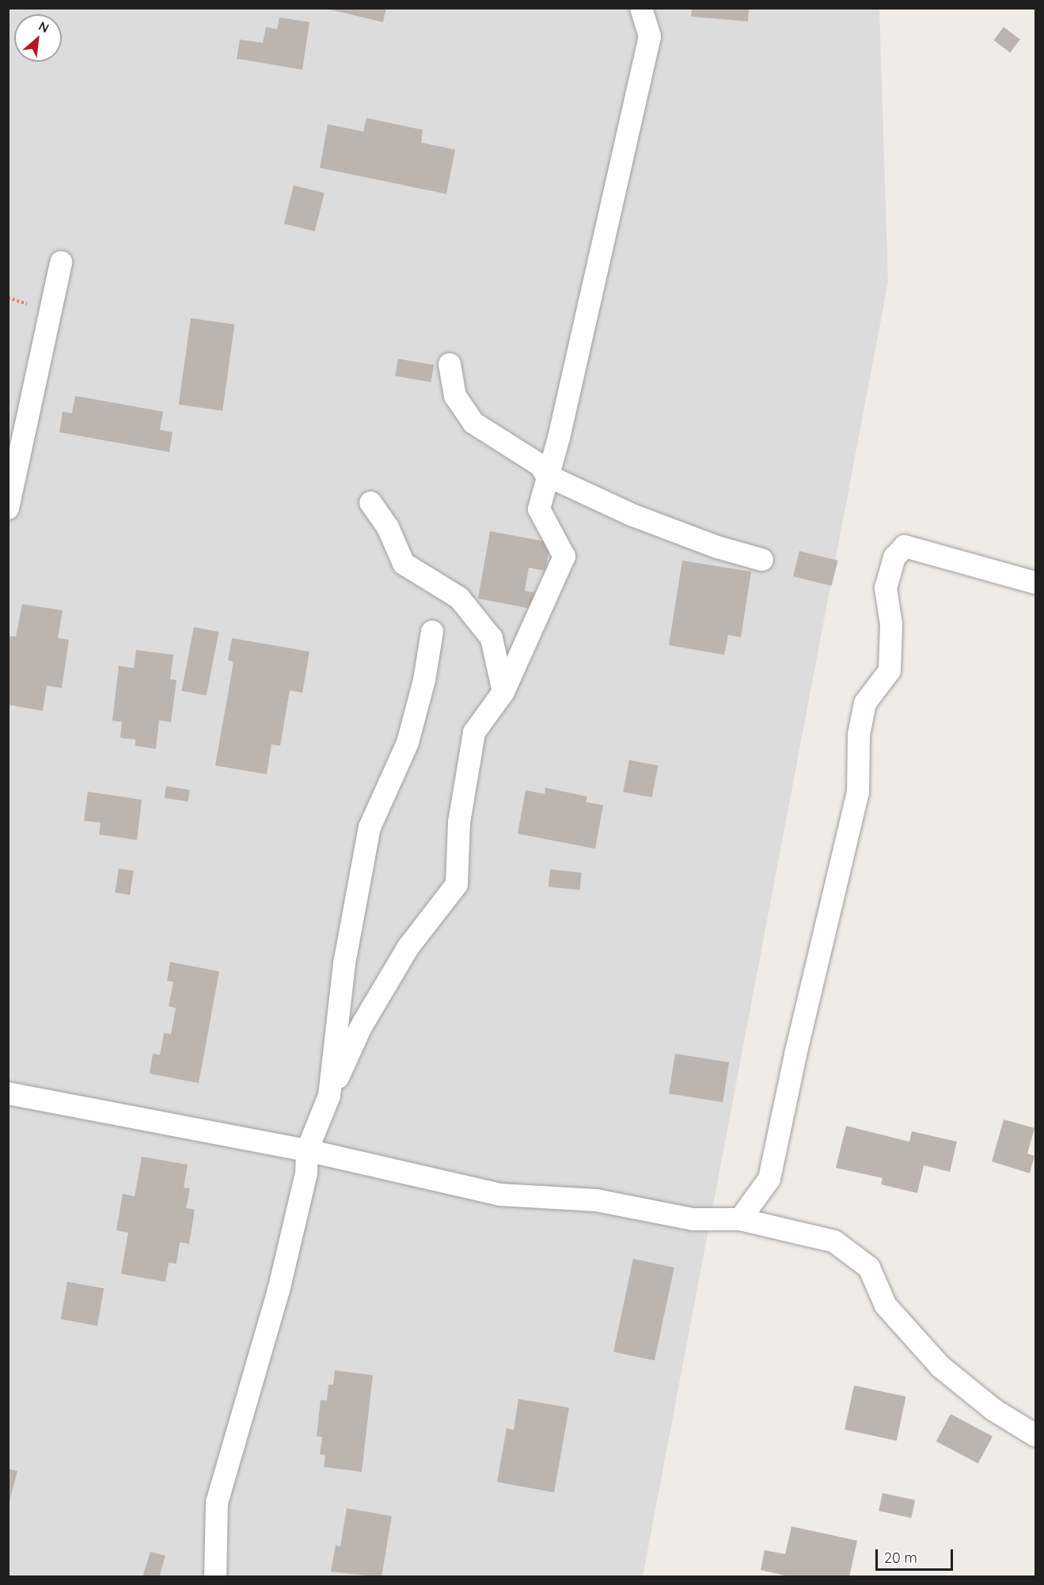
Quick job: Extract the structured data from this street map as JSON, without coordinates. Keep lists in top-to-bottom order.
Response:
{
  "scale_bar": "20 m",
  "north": "top right"
}
